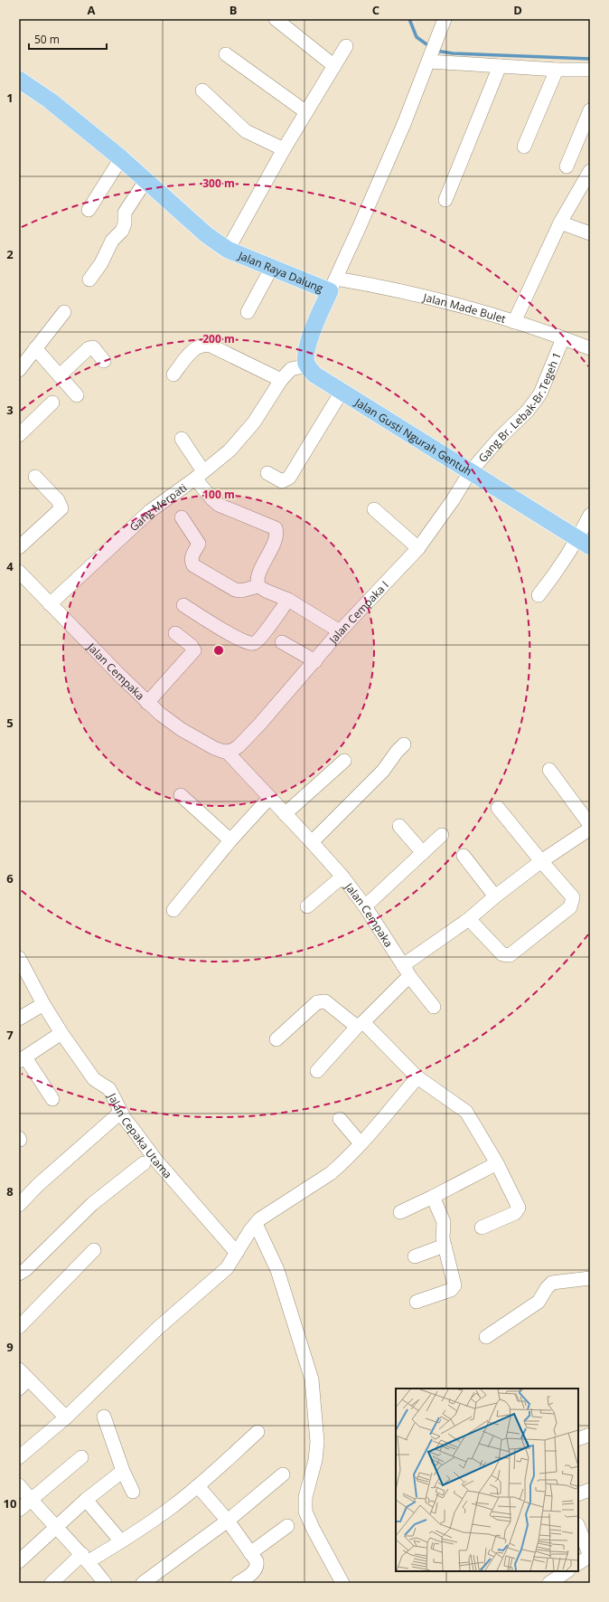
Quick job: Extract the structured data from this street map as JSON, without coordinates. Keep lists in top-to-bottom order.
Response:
{
  "streets": {
    "main road": ["Jalan Raya Dalung", "Jalan Gusti Ngurah Gentuh"],
    "street": [
      "Jalan Made Bulet",
      "Gang Br. Lebak-Br.Tegeh 1",
      "Gang Merpati",
      "Jalan Cempaka I",
      "Jalan Cempaka",
      "Jalan Cepaka Utama"
    ]
  },
  "crossings": [
    ["Jalan Raya Dalung", "Jalan Made Bulet"],
    ["Jalan Made Bulet", "Gang Br. Lebak-Br.Tegeh 1"],
    ["Gang Br. Lebak-Br.Tegeh 1", "Jalan Gusti Ngurah Gentuh"],
    ["Gang Br. Lebak-Br.Tegeh 1", "Jalan Cempaka I"],
    ["Jalan Gusti Ngurah Gentuh", "Gang Merpati"],
    ["Jalan Gusti Ngurah Gentuh", "Jalan Cempaka I"],
    ["Gang Merpati", "Jalan Cempaka"],
    ["Jalan Cempaka I", "Jalan Cempaka"]
  ],
  "scale_bar": "50 m",
  "grid": {
    "columns": [
      "A",
      "B",
      "C",
      "D"
    ],
    "rows": [
      "1",
      "2",
      "3",
      "4",
      "5",
      "6",
      "7",
      "8",
      "9",
      "10"
    ]
  },
  "rings": ["300 m", "200 m", "100 m"]
}
